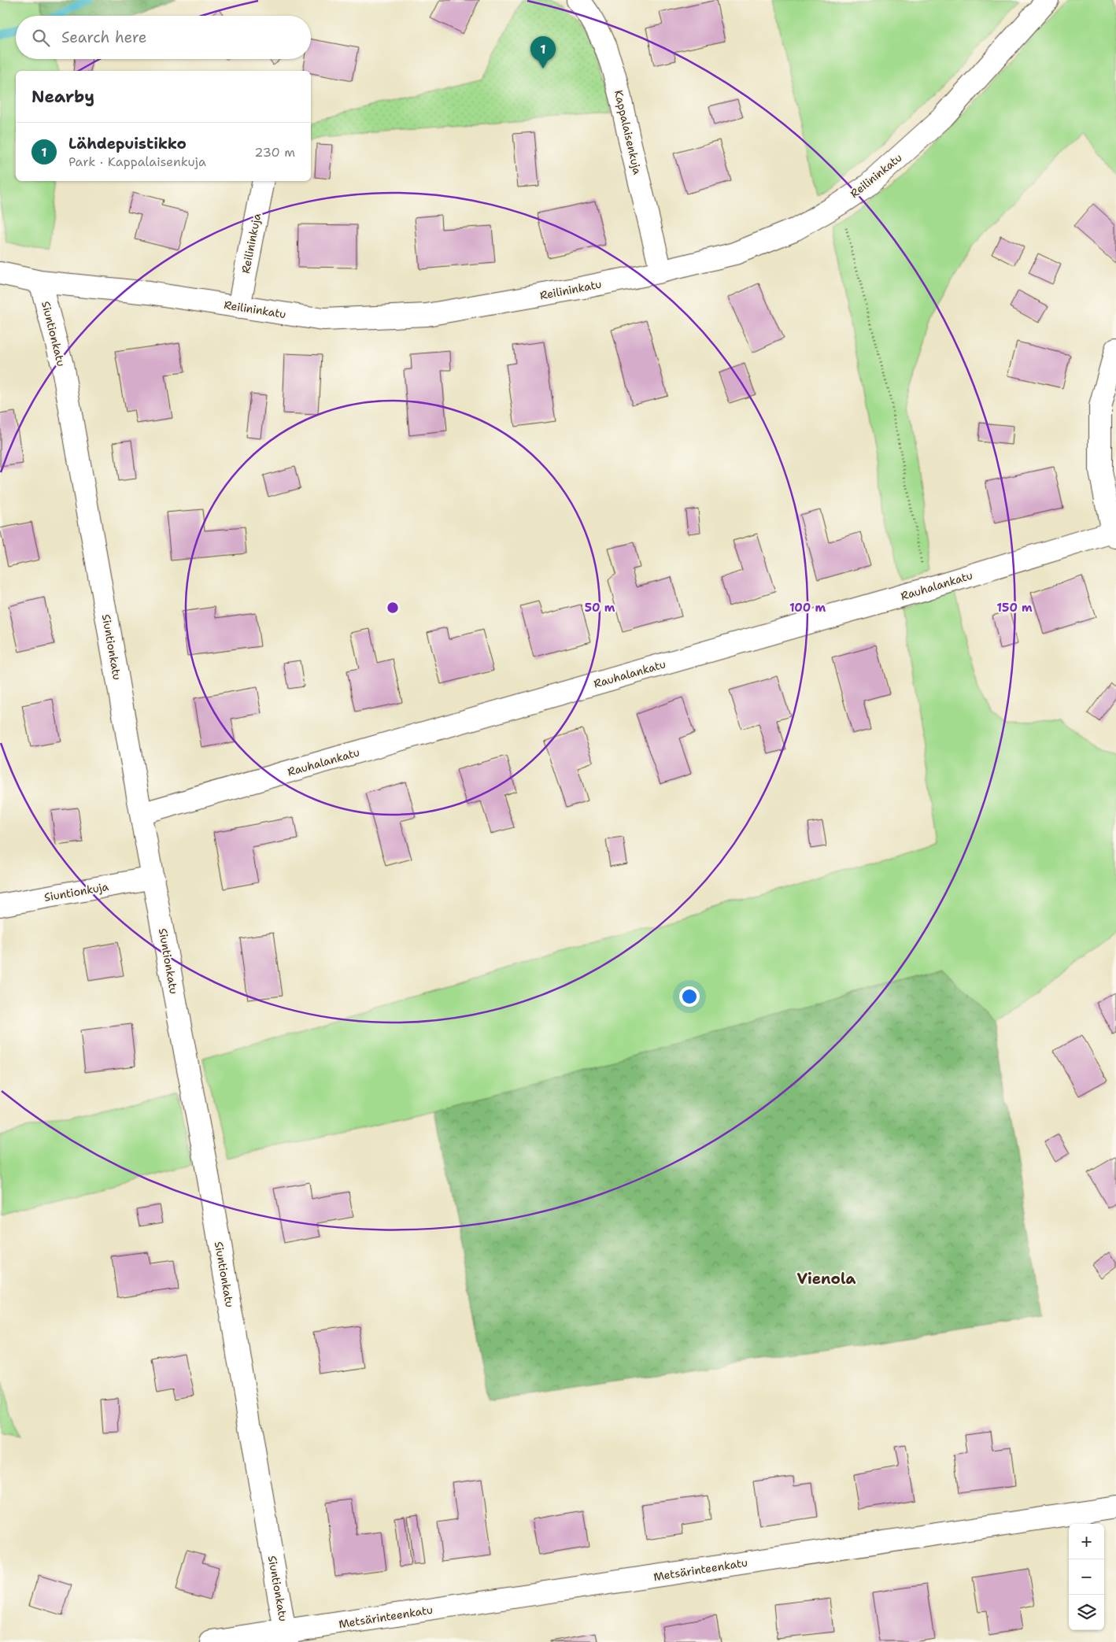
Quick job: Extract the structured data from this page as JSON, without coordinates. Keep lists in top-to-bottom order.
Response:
{
  "streets": {
    "street": [
      "Kappalaisenkuja",
      "Reilininkatu",
      "Reilininkuja",
      "Siuntionkatu",
      "Rauhalankatu",
      "Siuntionkuja",
      "Metsärinteenkatu"
    ]
  },
  "crossings": [
    ["Kappalaisenkuja", "Reilininkatu"],
    ["Reilininkatu", "Reilininkuja"],
    ["Reilininkatu", "Siuntionkatu"],
    ["Siuntionkatu", "Rauhalankatu"],
    ["Siuntionkatu", "Siuntionkuja"],
    ["Siuntionkatu", "Metsärinteenkatu"]
  ],
  "districts": ["Vienola"],
  "page": {
    "search": "Search here",
    "pins": "1",
    "heading": "Nearby",
    "list": [
      {
        "mark": "1",
        "name": "Lähdepuistikko",
        "note": "Park · Kappalaisenkuja",
        "value": "230 m"
      }
    ],
    "map_buttons": ["+", "−"]
  },
  "rings": ["50 m", "100 m", "150 m"]
}
